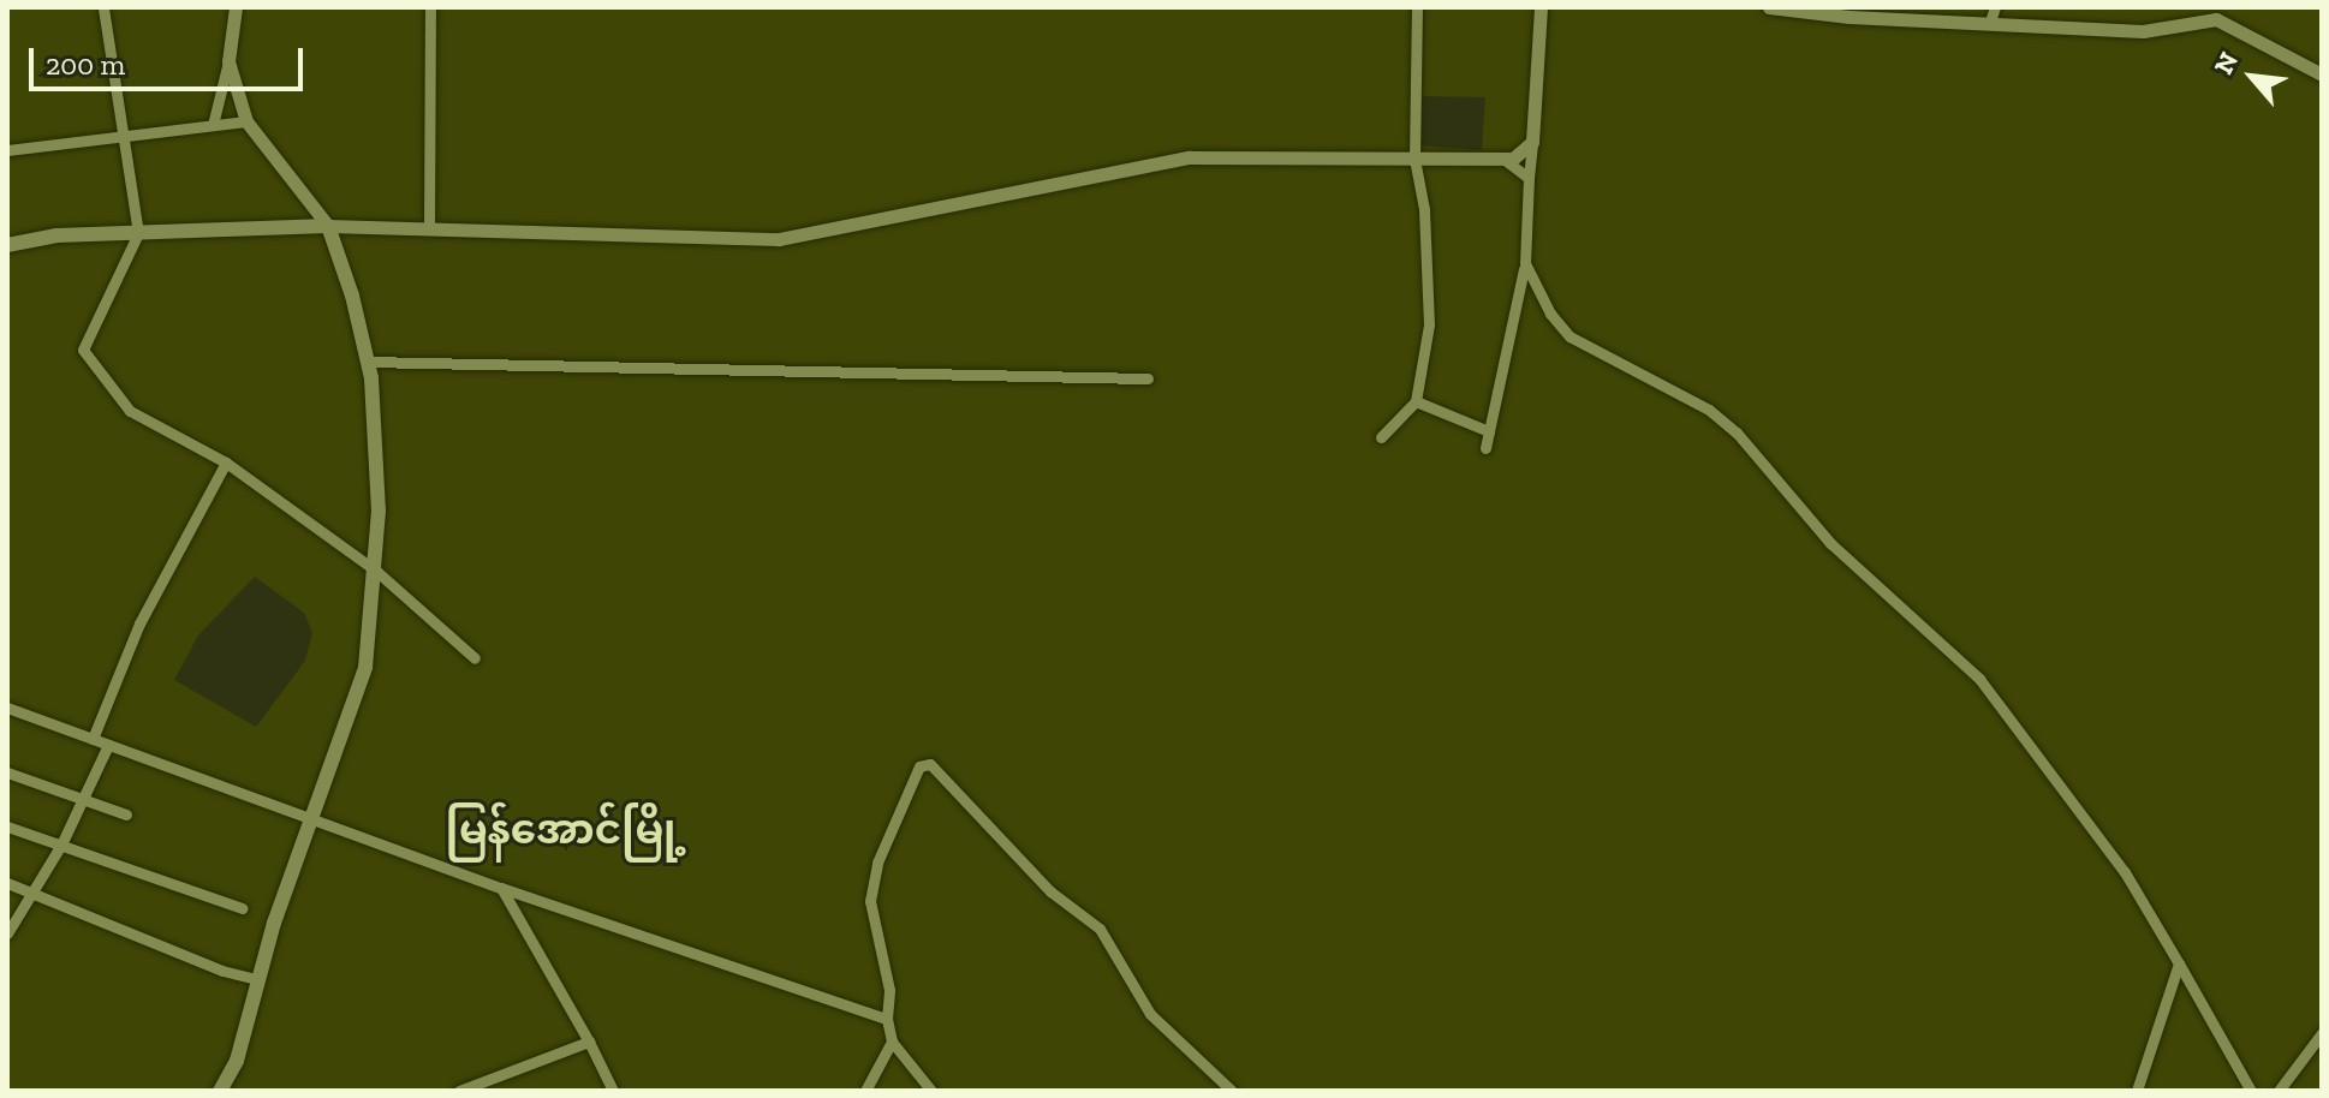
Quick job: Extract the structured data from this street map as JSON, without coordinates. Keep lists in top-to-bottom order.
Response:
{
  "districts": ["မြန်အောင်မြို့"],
  "scale_bar": "200 m",
  "north": "top left"
}
